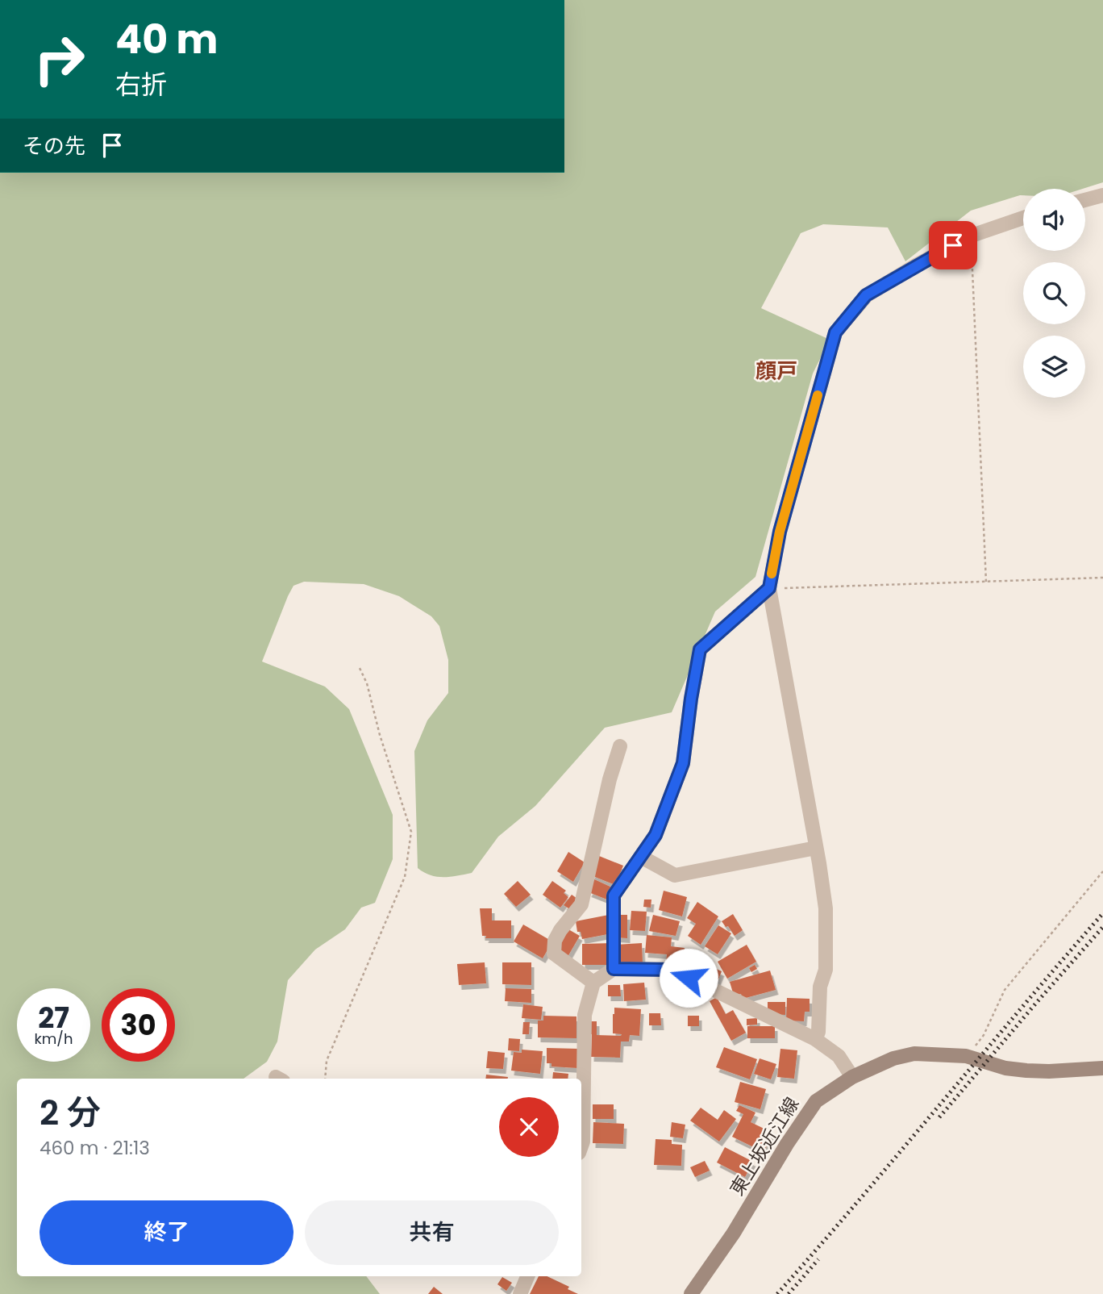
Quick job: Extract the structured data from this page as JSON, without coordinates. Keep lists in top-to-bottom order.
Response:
{
  "streets": {
    "main road": ["東上坂近江線"]
  },
  "districts": ["顔戸"],
  "page": {
    "turn": ["40 m", "右折"],
    "then": "その先",
    "speed": "27 km/h",
    "limit": "30",
    "heading": ["2 分", "460 m · 21:13"],
    "buttons": ["終了", "共有"]
  }
}
